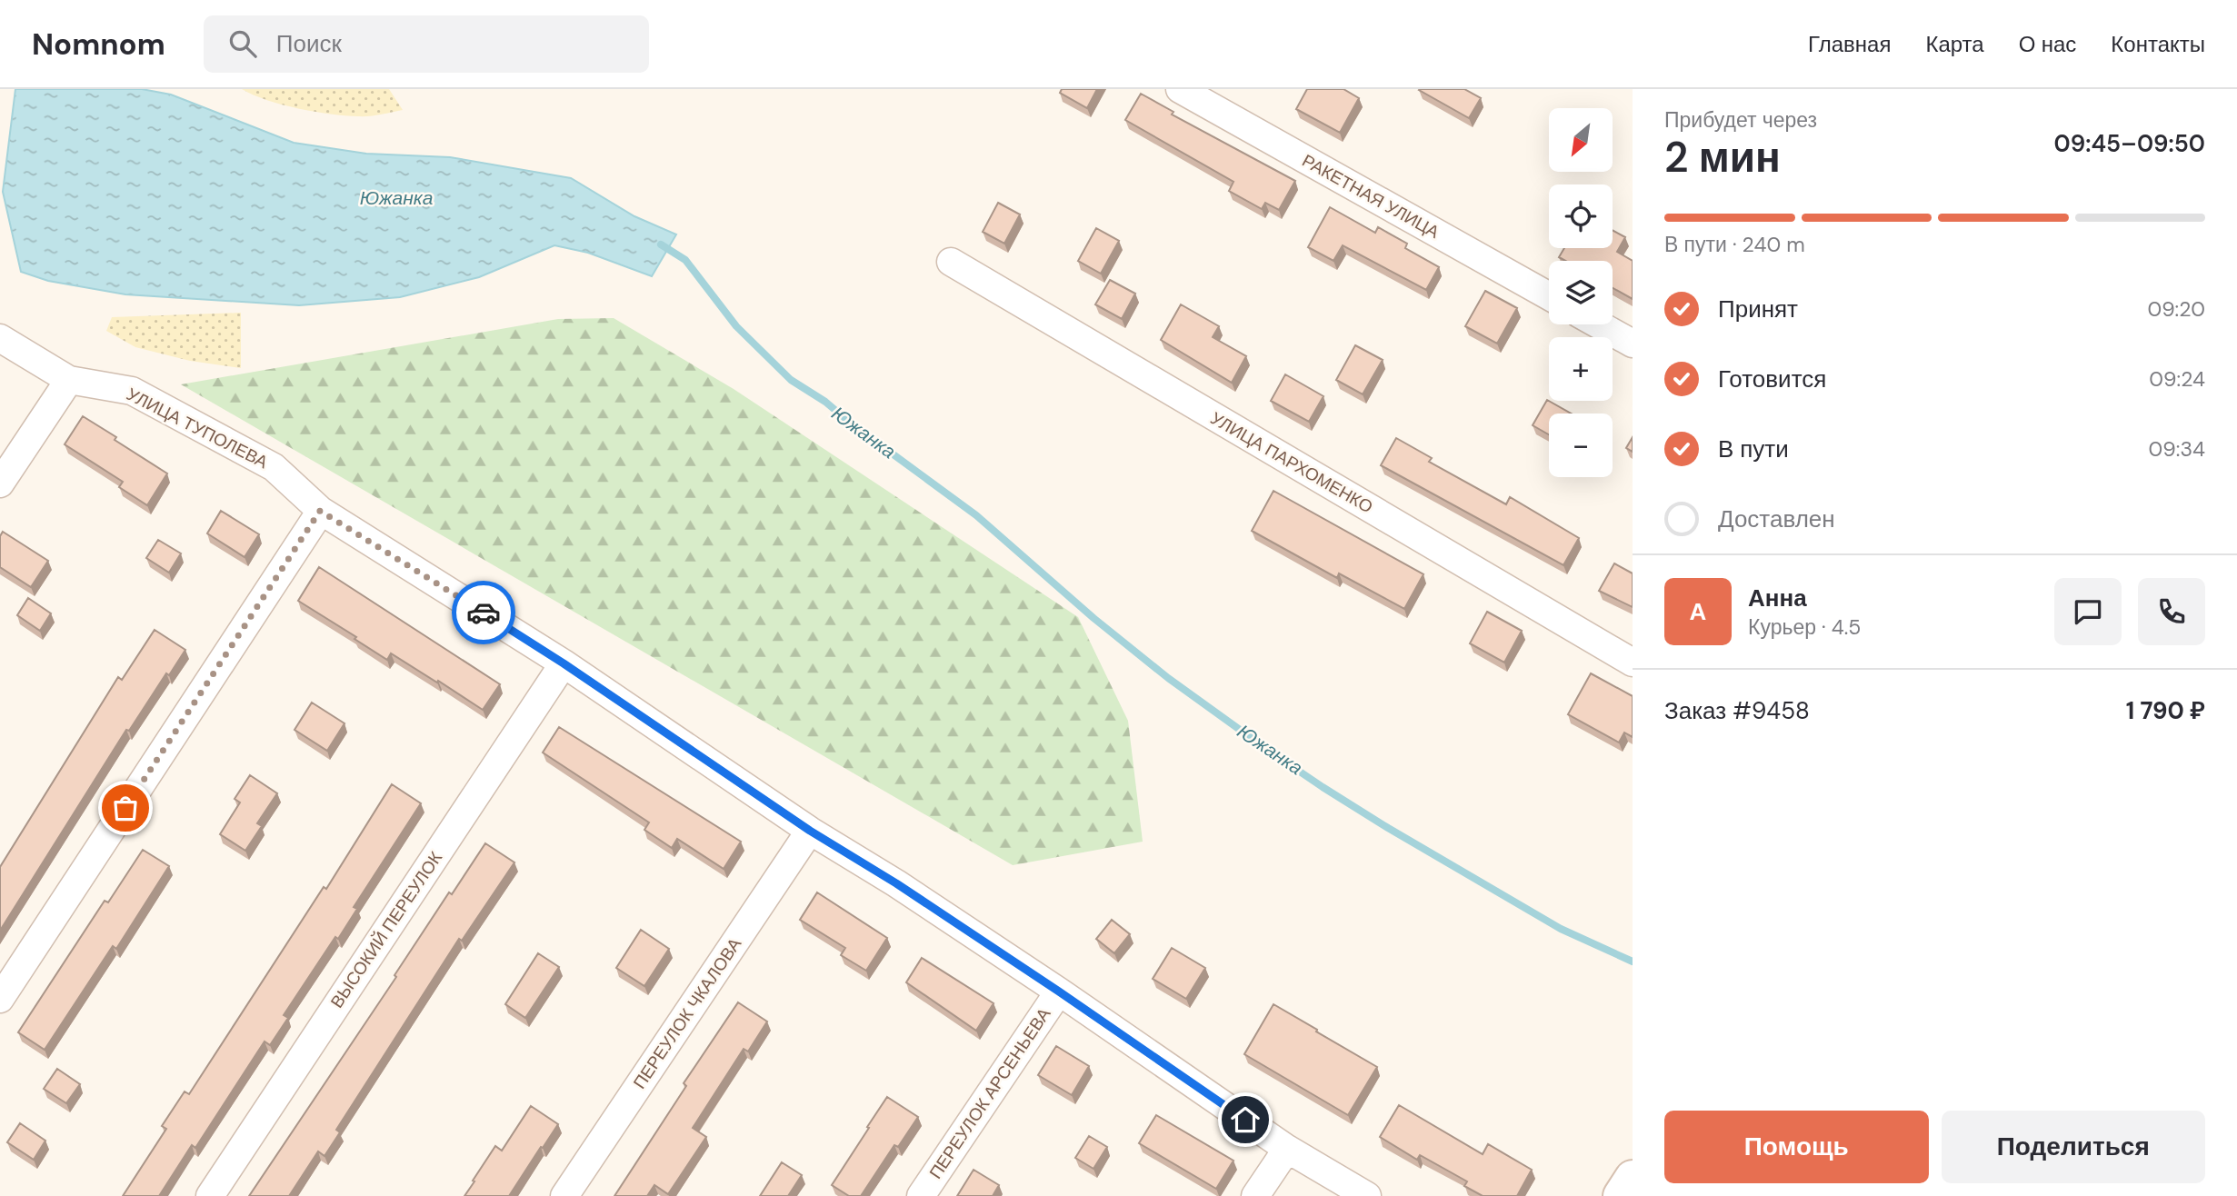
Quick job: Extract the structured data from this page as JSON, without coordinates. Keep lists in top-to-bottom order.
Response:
{
  "streets": {
    "street": [
      "РАКЕТНАЯ УЛИЦА",
      "УЛИЦА ТУПОЛЕВА",
      "УЛИЦА ПАРХОМЕНКО",
      "ВЫСОКИЙ ПЕРЕУЛОК",
      "ПЕРЕУЛОК ЧКАЛОВА",
      "ПЕРЕУЛОК АРСЕНЬЕВА"
    ]
  },
  "crossings": [
    ["УЛИЦА ТУПОЛЕВА", "ВЫСОКИЙ ПЕРЕУЛОК"],
    ["УЛИЦА ТУПОЛЕВА", "ПЕРЕУЛОК ЧКАЛОВА"],
    ["УЛИЦА ТУПОЛЕВА", "ПЕРЕУЛОК АРСЕНЬЕВА"]
  ],
  "water": ["Южанка"],
  "north": "bottom left",
  "page": {
    "header": "Nomnom",
    "search": "Поиск",
    "nav": [
      "Главная",
      "Карта",
      "О нас",
      "Контакты"
    ],
    "heading": ["2 мин", "Прибудет через", "09:45–09:50"],
    "panel": [
      "Анна",
      "Курьер · 4.5",
      "Заказ #9458",
      "1 790 ₽"
    ],
    "map_buttons": ["+", "−"],
    "bar": "В пути · 240 m",
    "list": [
      ["Принят", "09:20"],
      ["Готовится", "09:24"],
      ["В пути", "09:34"],
      "Доставлен"
    ],
    "round": "А",
    "buttons": ["Помощь", "Поделиться"]
  }
}
